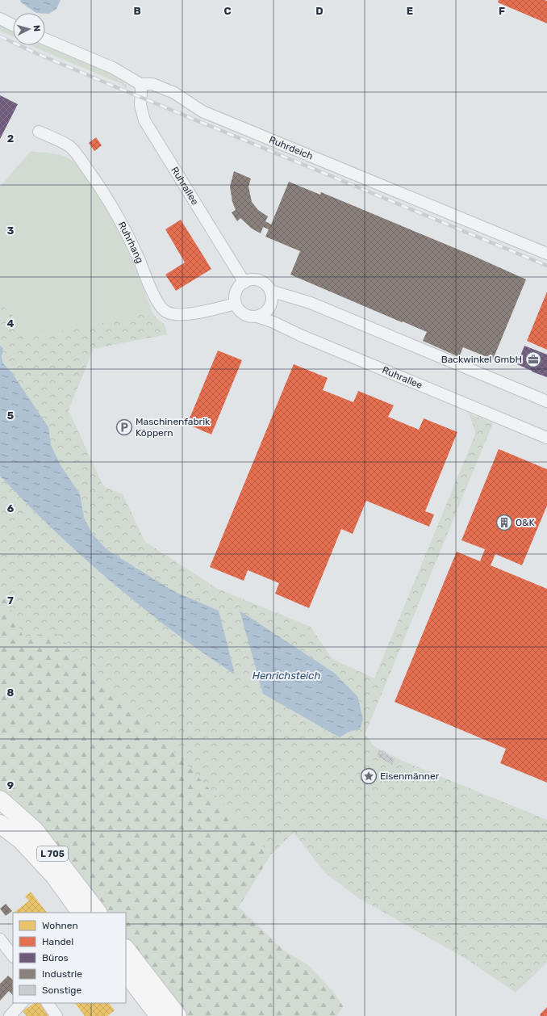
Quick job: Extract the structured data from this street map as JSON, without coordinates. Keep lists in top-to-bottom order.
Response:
{
  "streets": {
    "main road": ["L 705"],
    "street": ["Ruhrdeich", "Ruhrallee", "Ruhrhang"]
  },
  "crossings": [
    ["Ruhrdeich", "Ruhrallee"],
    ["Ruhrallee", "Ruhrhang"]
  ],
  "water": ["Henrichsteich"],
  "places": {
    "office": ["Backwinkel GmbH"],
    "parking": ["Maschinenfabrik Köppern"],
    "building": ["O&K"],
    "place": ["Eisenmänner"]
  },
  "legend": [
    "Wohnen",
    "Handel",
    "Büros",
    "Industrie",
    "Sonstige"
  ],
  "north": "right",
  "grid": {
    "columns": [
      "B",
      "C",
      "D",
      "E",
      "F"
    ],
    "rows": [
      "2",
      "3",
      "4",
      "5",
      "6",
      "7",
      "8",
      "9"
    ]
  }
}
